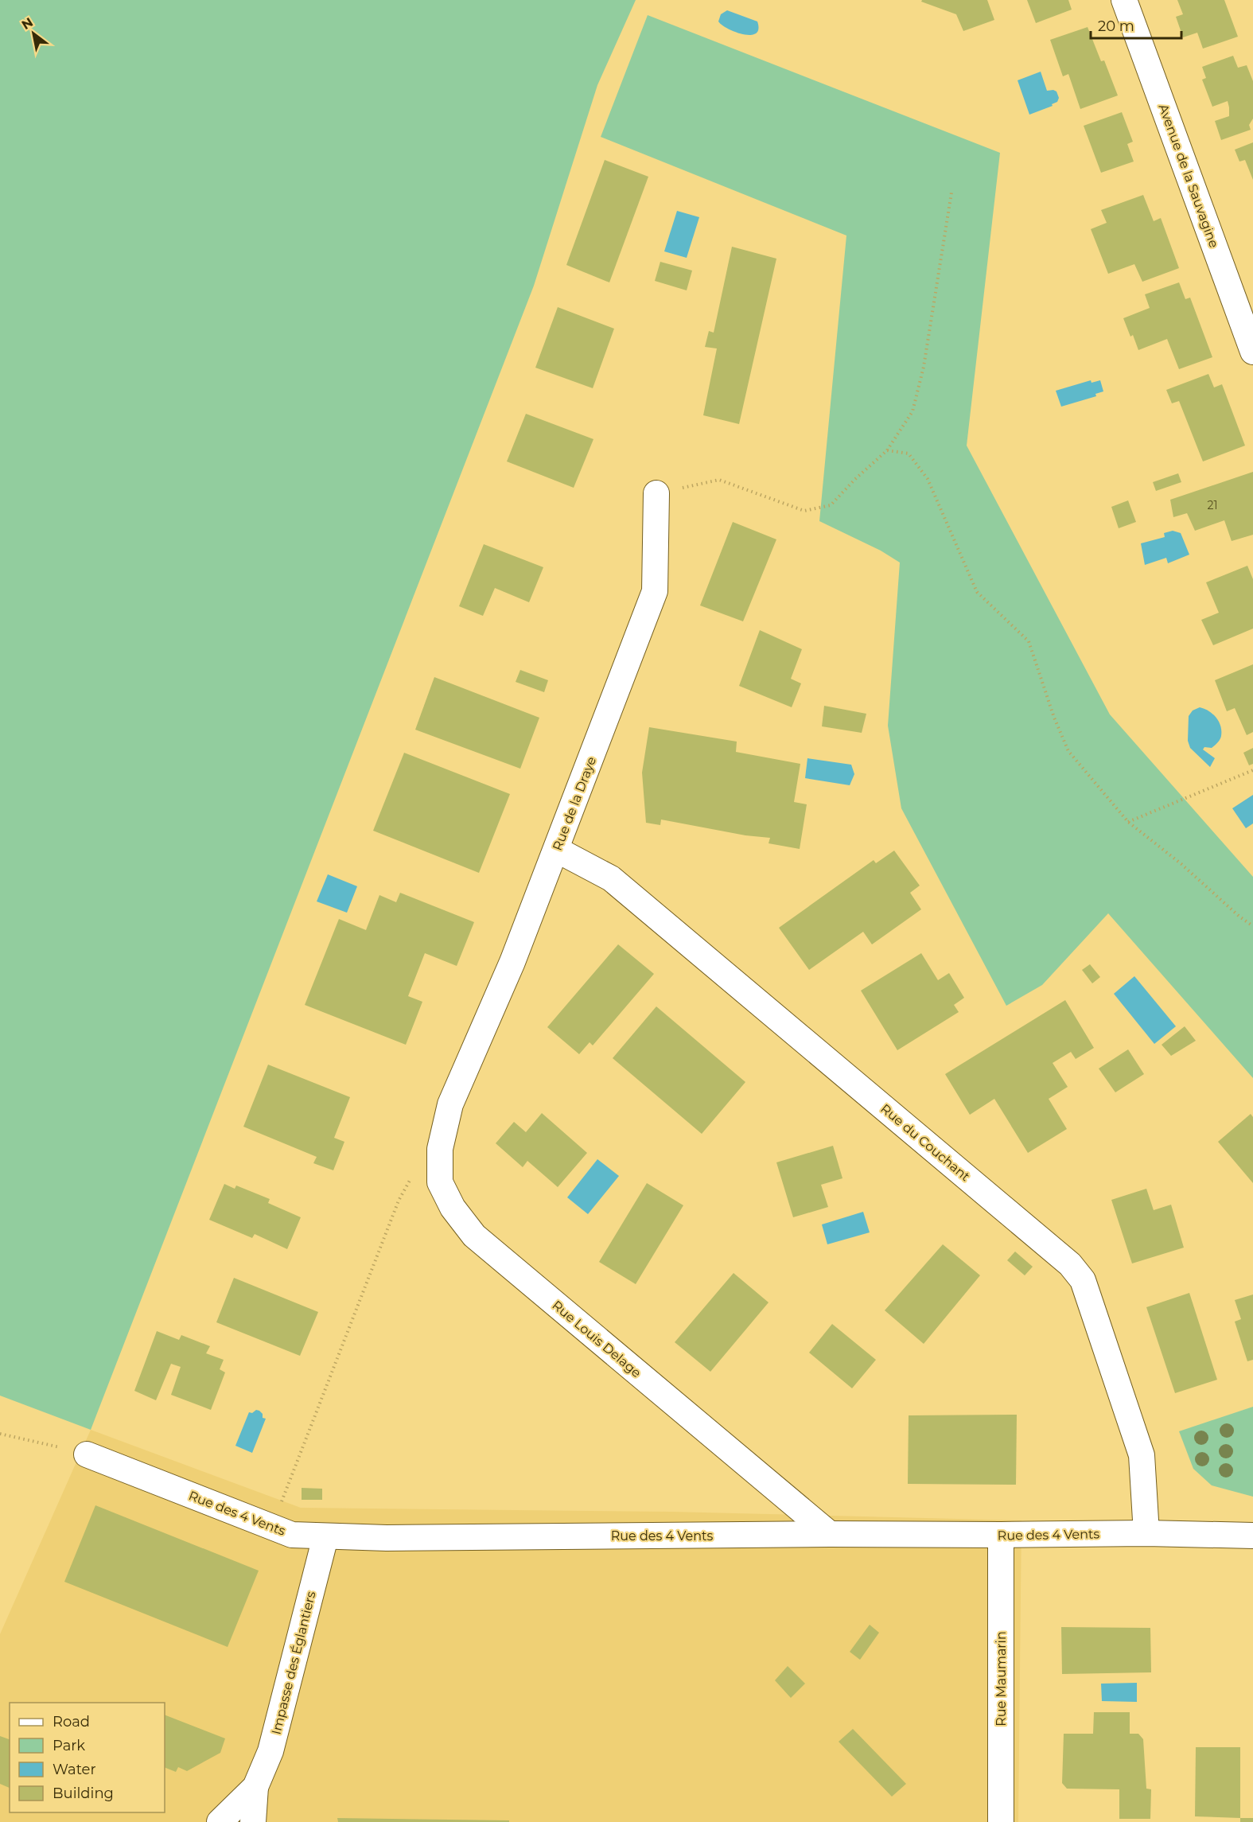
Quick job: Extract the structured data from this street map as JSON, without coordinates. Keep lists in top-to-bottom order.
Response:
{
  "streets": {
    "street": [
      "Avenue de la Sauvagine",
      "Rue de la Draye",
      "Rue du Couchant",
      "Rue Louis Delage",
      "Rue des 4 Vents",
      "Impasse des Églantiers",
      "Rue Maumarin"
    ]
  },
  "crossings": [
    ["Rue de la Draye", "Rue du Couchant"],
    ["Rue de la Draye", "Rue Louis Delage"],
    ["Rue du Couchant", "Rue des 4 Vents"],
    ["Rue Louis Delage", "Rue des 4 Vents"],
    ["Rue des 4 Vents", "Impasse des Églantiers"],
    ["Rue des 4 Vents", "Rue Maumarin"]
  ],
  "house_numbers": ["21"],
  "legend": [
    "Road",
    "Park",
    "Water",
    "Building"
  ],
  "scale_bar": "20 m",
  "north": "top left"
}
